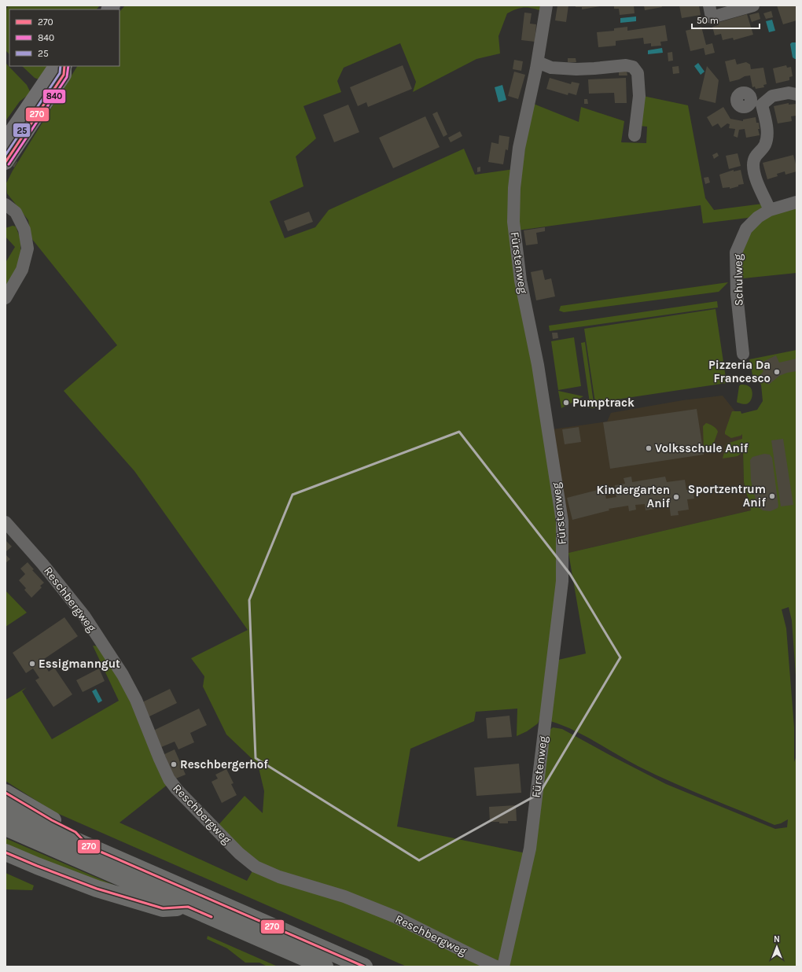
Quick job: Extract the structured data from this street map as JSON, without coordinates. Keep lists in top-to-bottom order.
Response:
{
  "streets": {
    "street": ["Fürstenweg", "Schulweg", "Reschbergweg"]
  },
  "places": [
    "Pizzeria Da Francesco",
    "Pumptrack",
    "Volksschule Anif",
    "Sportzentrum Anif",
    "Kindergarten Anif",
    "Essigmanngut",
    "Reschbergerhof"
  ],
  "lines": ["transit line 270", "transit line 840", "transit line 25"],
  "legend": ["270", "840", "25"],
  "scale_bar": "50 m",
  "north": "top"
}
